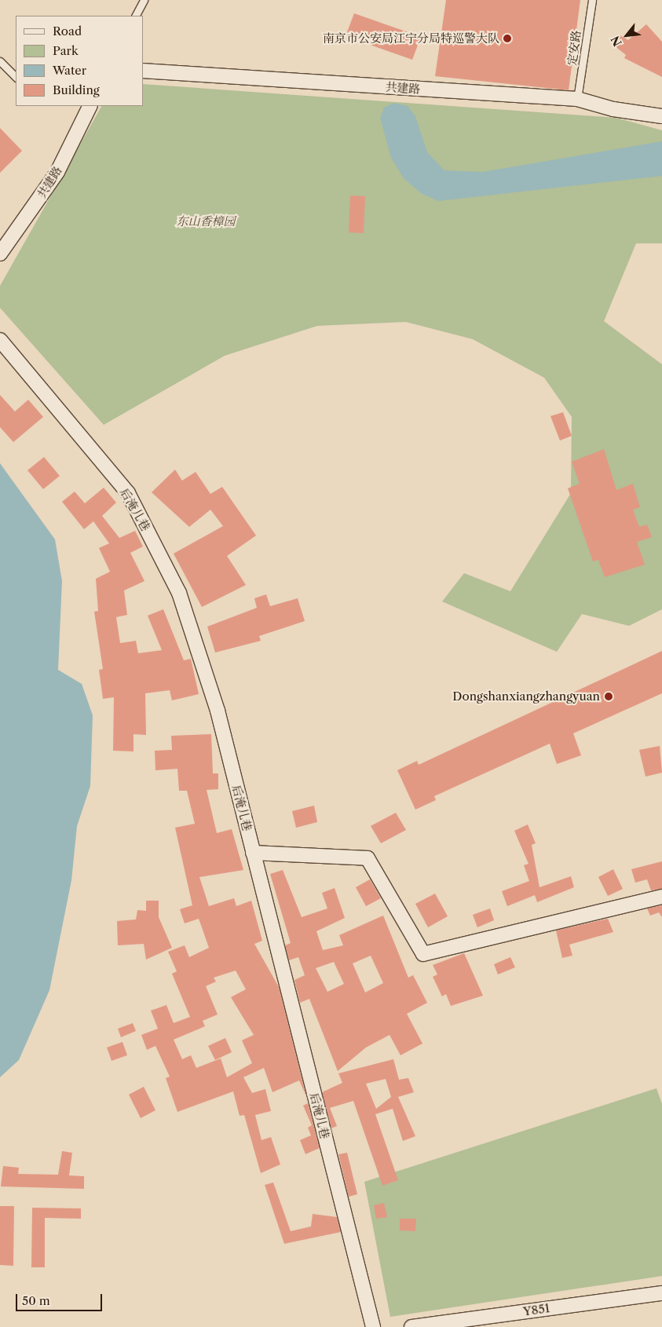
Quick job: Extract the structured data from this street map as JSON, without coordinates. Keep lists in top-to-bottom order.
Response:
{
  "streets": {
    "street": ["共建路", "后淹儿巷", "Y851"],
    "lane": ["定安路"]
  },
  "crossings": [
    ["定安路", "共建路"]
  ],
  "parks": ["东山香樟园"],
  "places": ["南京市公安局江宁分局特巡警大队", "Dongshanxiangzhangyuan"],
  "legend": [
    "Road",
    "Park",
    "Water",
    "Building"
  ],
  "scale_bar": "50 m",
  "north": "bottom left"
}
